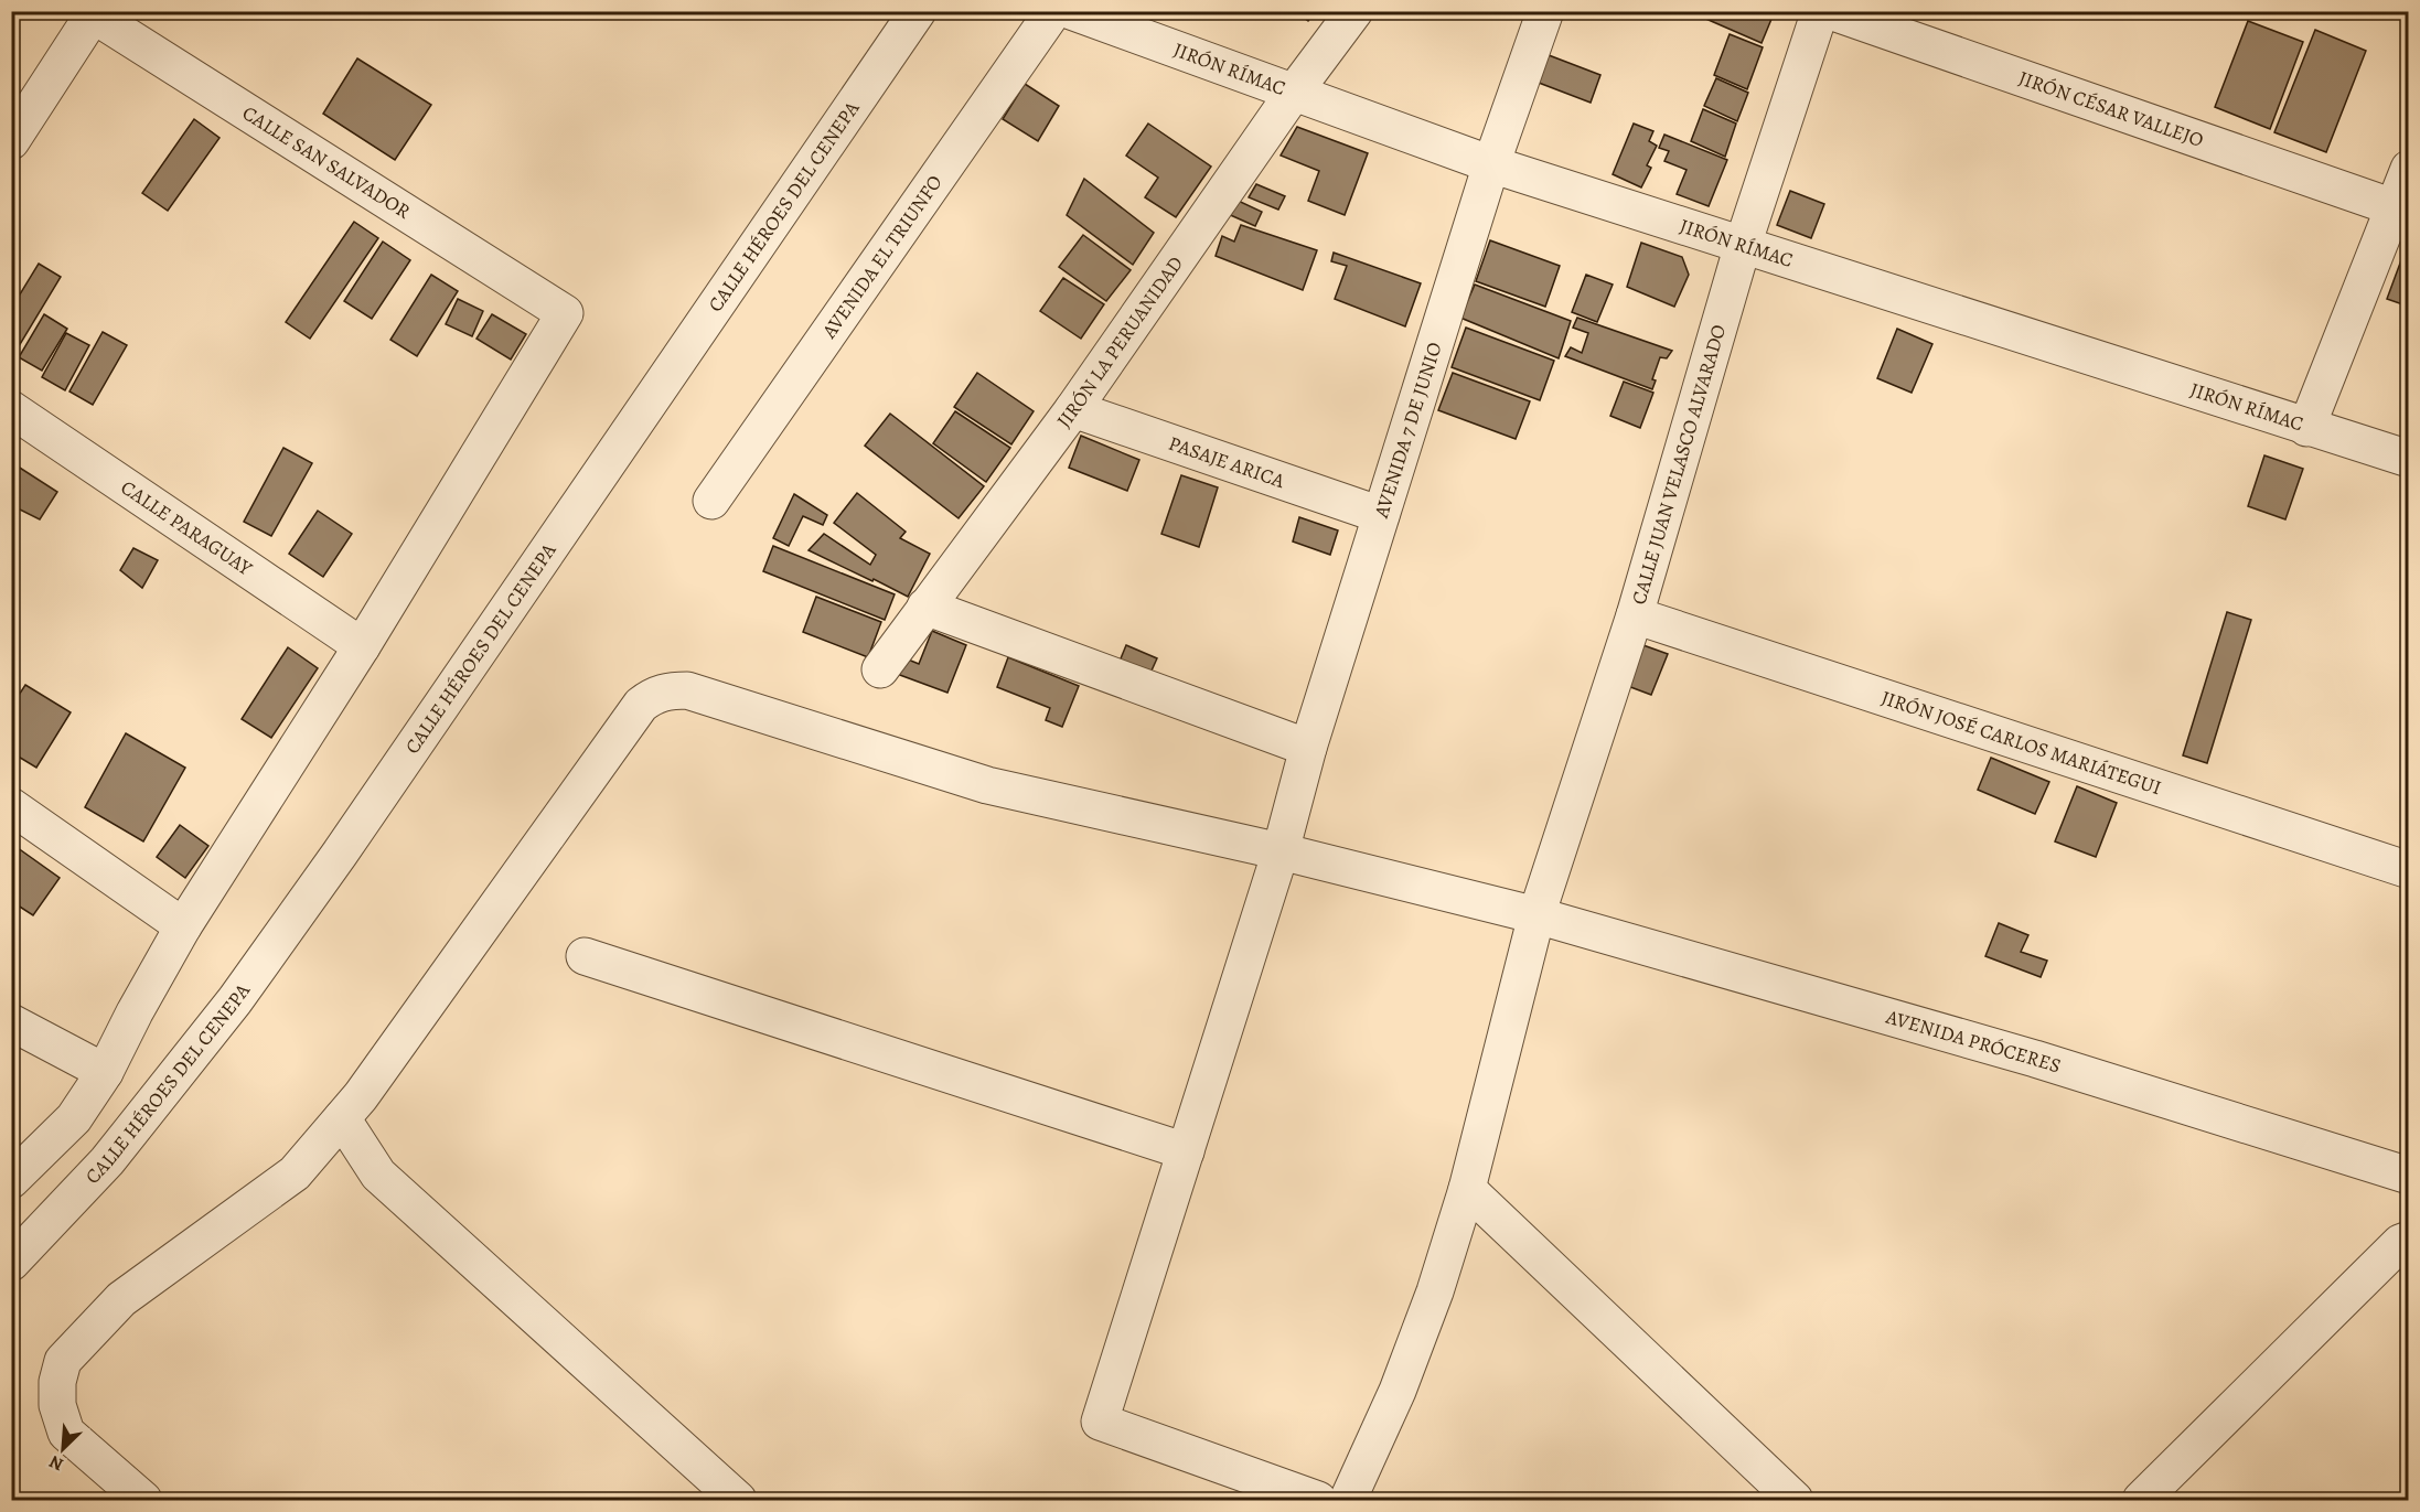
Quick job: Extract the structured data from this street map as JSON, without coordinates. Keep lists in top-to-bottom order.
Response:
{
  "streets": {
    "street": [
      "JIRÓN RÍMAC",
      "JIRÓN CÉSAR VALLEJO",
      "CALLE SAN SALVADOR",
      "CALLE HÉROES DEL CENEPA",
      "AVENIDA EL TRIUNFO",
      "JIRÓN LA PERUANIDAD",
      "AVENIDA 7 DE JUNIO",
      "PASAJE ARICA",
      "CALLE JUAN VELASCO ALVARADO",
      "CALLE PARAGUAY",
      "JIRÓN JOSÉ CARLOS MARIÁTEGUI",
      "AVENIDA PRÓCERES"
    ]
  },
  "crossings": [
    ["JIRÓN RÍMAC", "JIRÓN LA PERUANIDAD"],
    ["JIRÓN RÍMAC", "AVENIDA 7 DE JUNIO"],
    ["JIRÓN RÍMAC", "CALLE JUAN VELASCO ALVARADO"],
    ["CALLE SAN SALVADOR", "CALLE PARAGUAY"],
    ["JIRÓN LA PERUANIDAD", "PASAJE ARICA"],
    ["AVENIDA 7 DE JUNIO", "PASAJE ARICA"],
    ["AVENIDA 7 DE JUNIO", "AVENIDA PRÓCERES"],
    ["CALLE JUAN VELASCO ALVARADO", "JIRÓN JOSÉ CARLOS MARIÁTEGUI"],
    ["CALLE JUAN VELASCO ALVARADO", "AVENIDA PRÓCERES"]
  ],
  "north": "bottom left"
}
